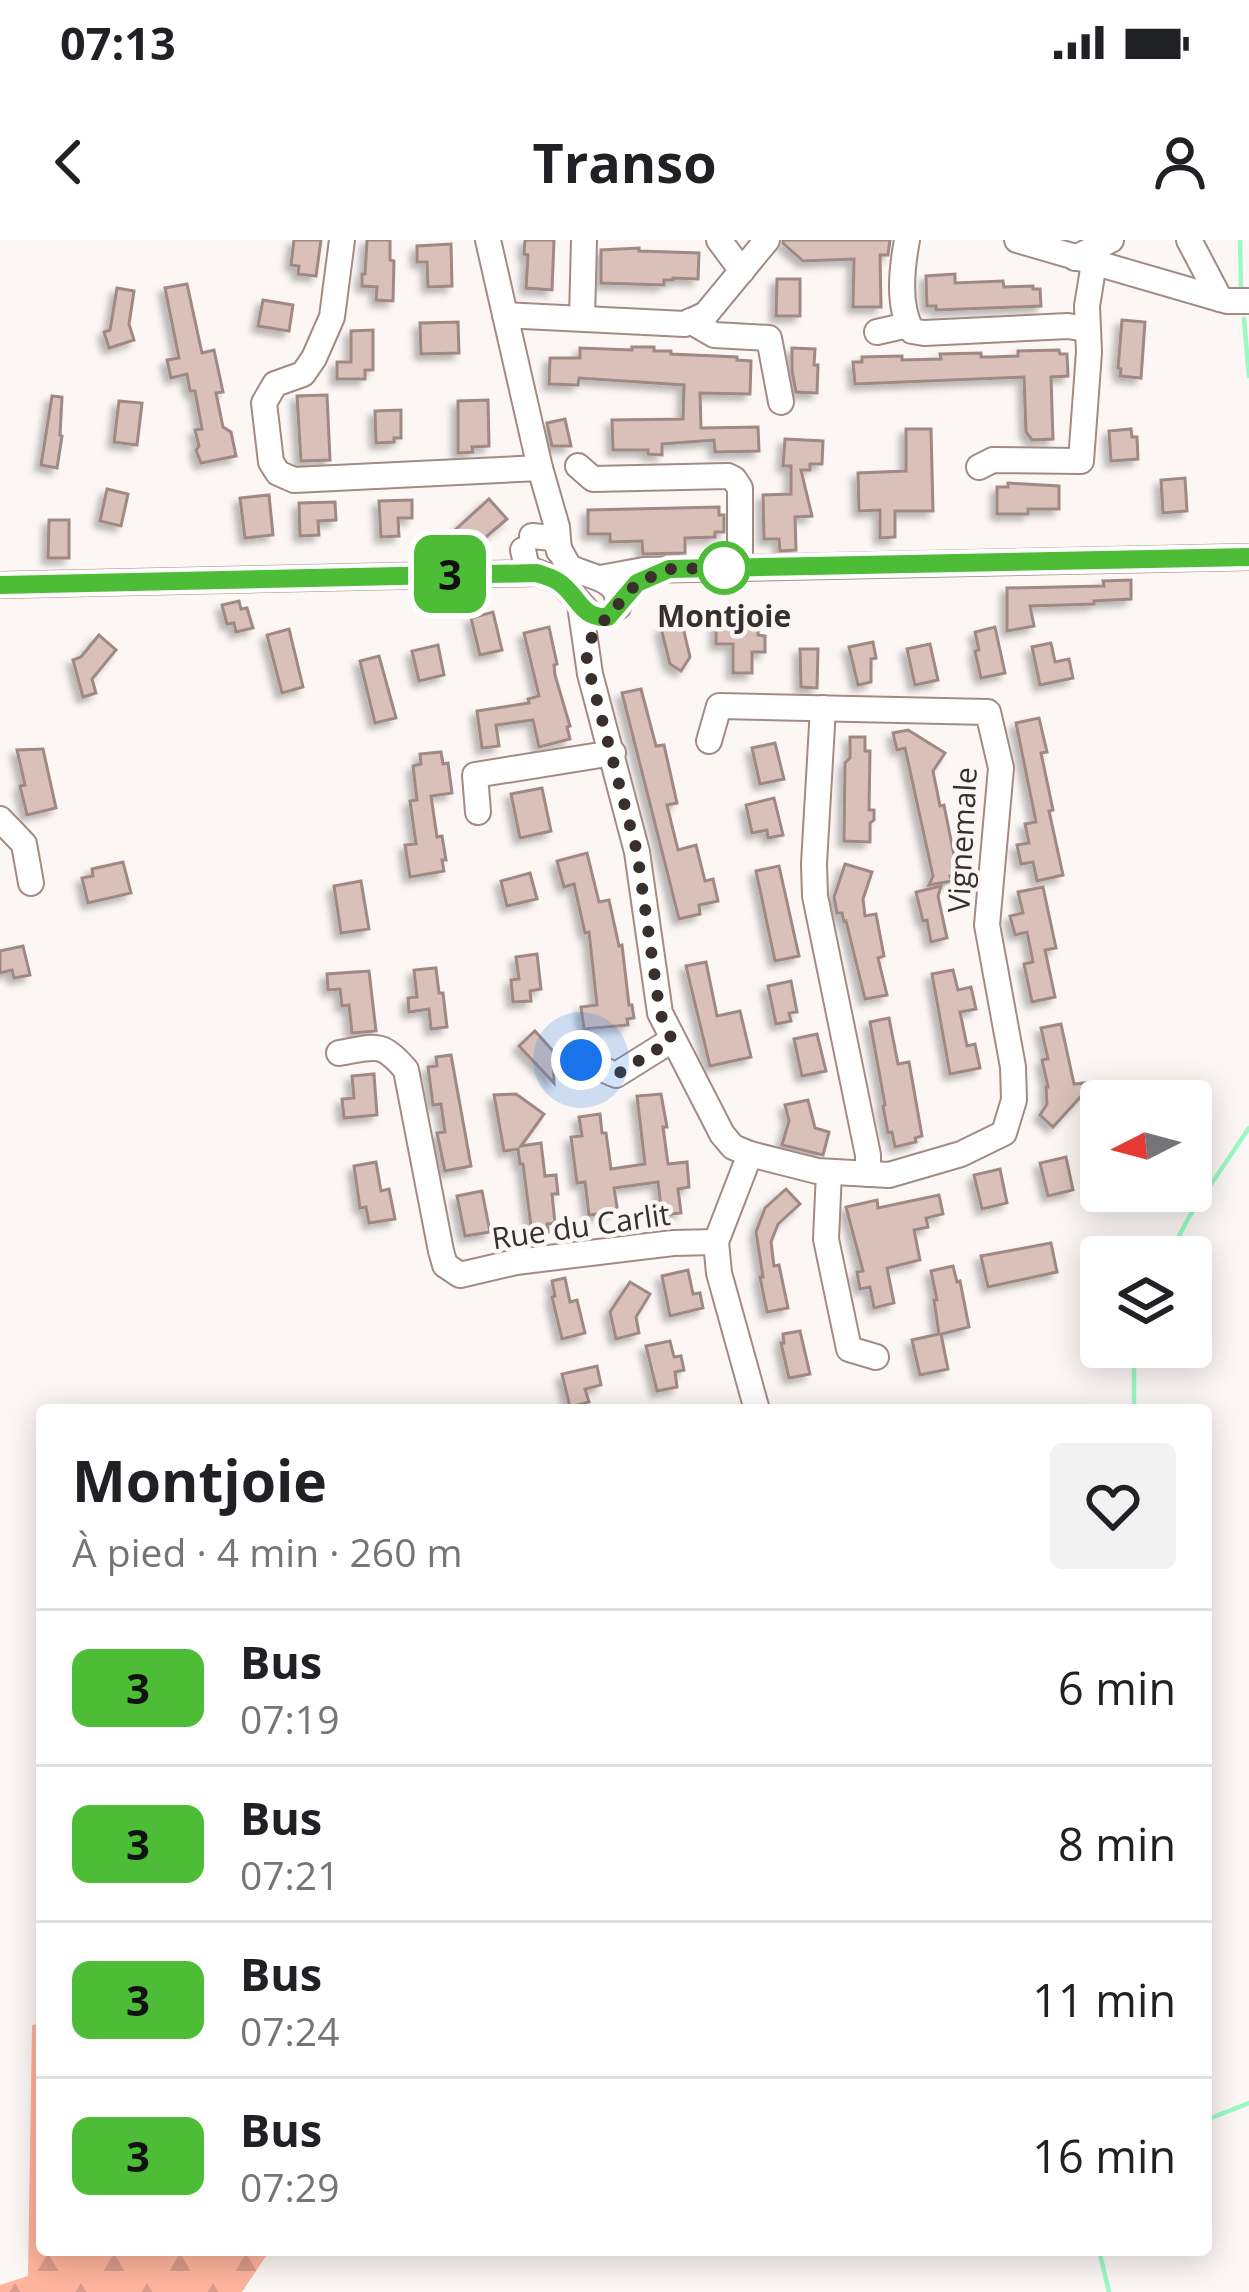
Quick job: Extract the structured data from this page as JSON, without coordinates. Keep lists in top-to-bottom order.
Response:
{
  "streets": {
    "street": ["Vignemale", "Rue du Carlit"]
  },
  "places": ["Montjoie"],
  "lines": ["bus line 3"],
  "north": "left",
  "page": {
    "status": "07:13",
    "header": "Transo",
    "on_map": "3",
    "heading": ["Montjoie", "À pied · 4 min · 260 m"],
    "list": [
      {
        "mark": "3",
        "name": "Bus",
        "note": "07:19",
        "value": "6 min"
      },
      {
        "mark": "3",
        "name": "Bus",
        "note": "07:21",
        "value": "8 min"
      },
      {
        "mark": "3",
        "name": "Bus",
        "note": "07:24",
        "value": "11 min"
      },
      {
        "mark": "3",
        "name": "Bus",
        "note": "07:29",
        "value": "16 min"
      }
    ]
  }
}
